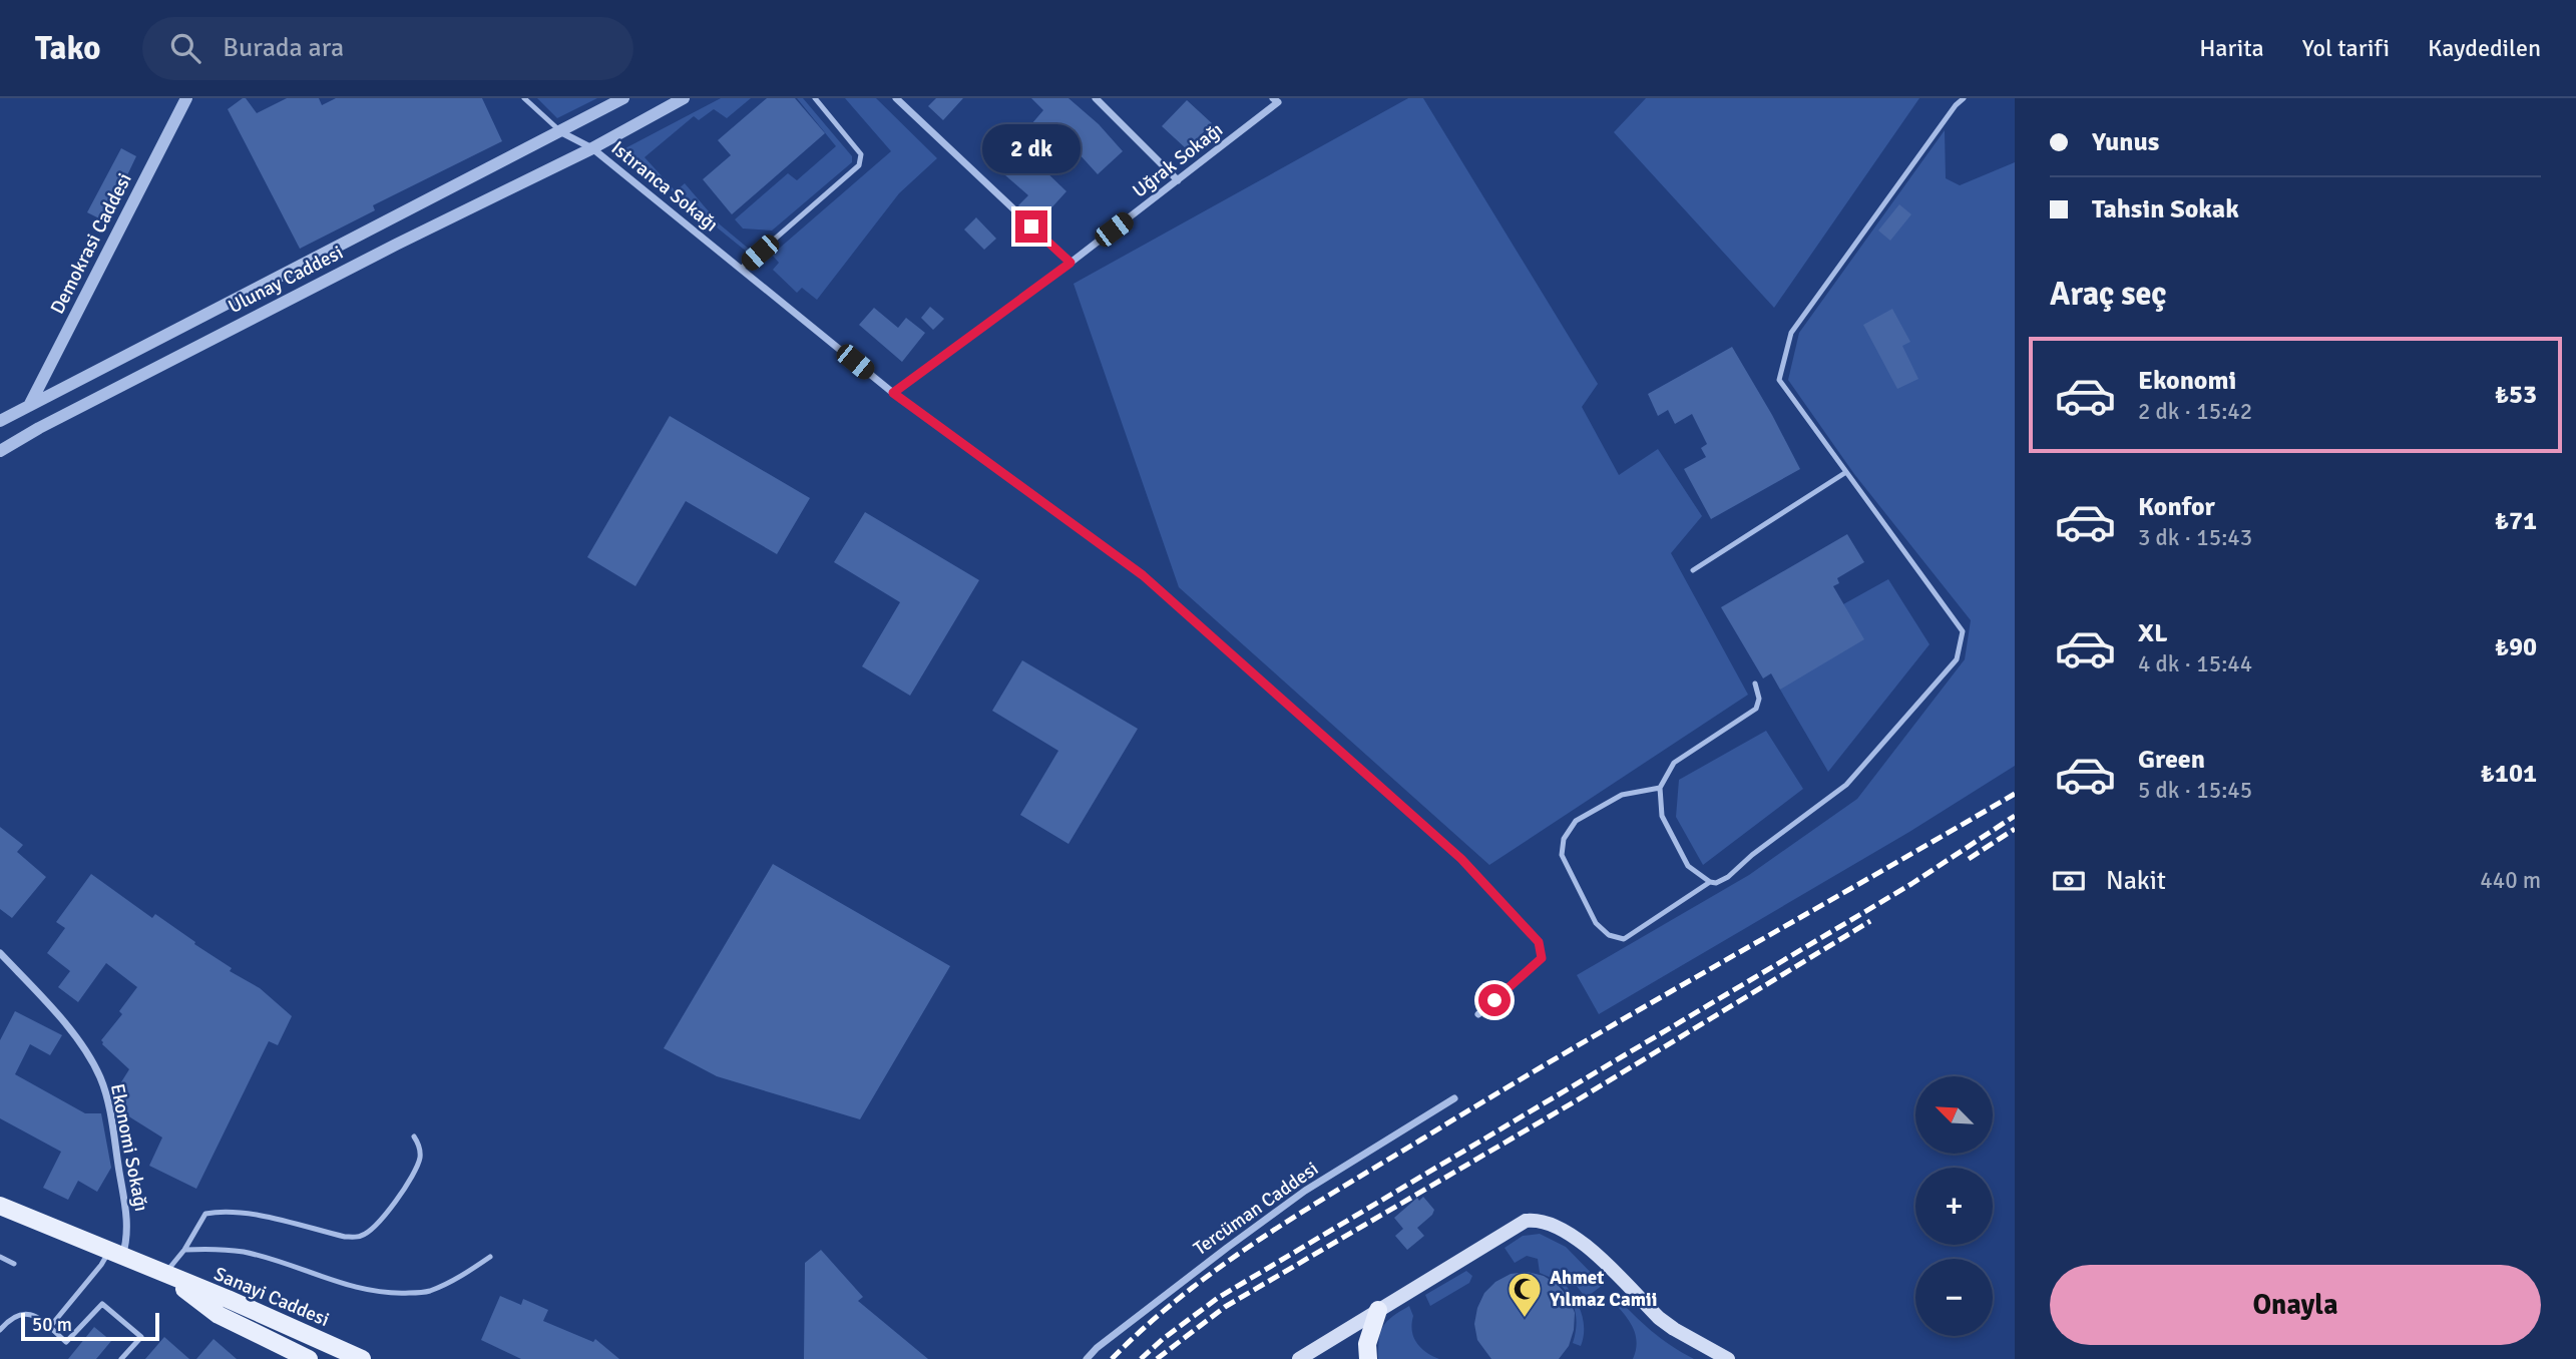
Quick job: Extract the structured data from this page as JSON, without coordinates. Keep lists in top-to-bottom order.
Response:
{
  "streets": {
    "main road": ["Sanayi Caddesi"],
    "street": [
      "Uğrak Sokağı",
      "Istıranca Sokağı",
      "Demokrasi Caddesi",
      "Ulunay Caddesi",
      "Ekonomi Sokağı",
      "Tercüman Caddesi"
    ]
  },
  "crossings": [
    ["Uğrak Sokağı", "Istıranca Sokağı"],
    ["Istıranca Sokağı", "Ulunay Caddesi"],
    ["Demokrasi Caddesi", "Ulunay Caddesi"],
    ["Ekonomi Sokağı", "Sanayi Caddesi"]
  ],
  "places": {
    "mosque": ["Ahmet Yılmaz Camii"]
  },
  "scale_bar": "50 m",
  "north": "top left",
  "page": {
    "header": "Tako",
    "search": "Burada ara",
    "nav": ["Harita", "Yol tarifi", "Kaydedilen"],
    "banner": ["Yunus", "Tahsin Sokak"],
    "bubble": "2 dk",
    "heading": "Araç seç",
    "list": [
      {
        "name": "Ekonomi",
        "note": "2 dk · 15:42",
        "value": "₺53"
      },
      {
        "name": "Konfor",
        "note": "3 dk · 15:43",
        "value": "₺71"
      },
      {
        "name": "XL",
        "note": "4 dk · 15:44",
        "value": "₺90"
      },
      {
        "name": "Green",
        "note": "5 dk · 15:45",
        "value": "₺101"
      }
    ],
    "pay": ["Nakit", "440 m"],
    "map_buttons": ["+", "−"],
    "buttons": "Onayla",
    "scale": "50 m"
  }
}
